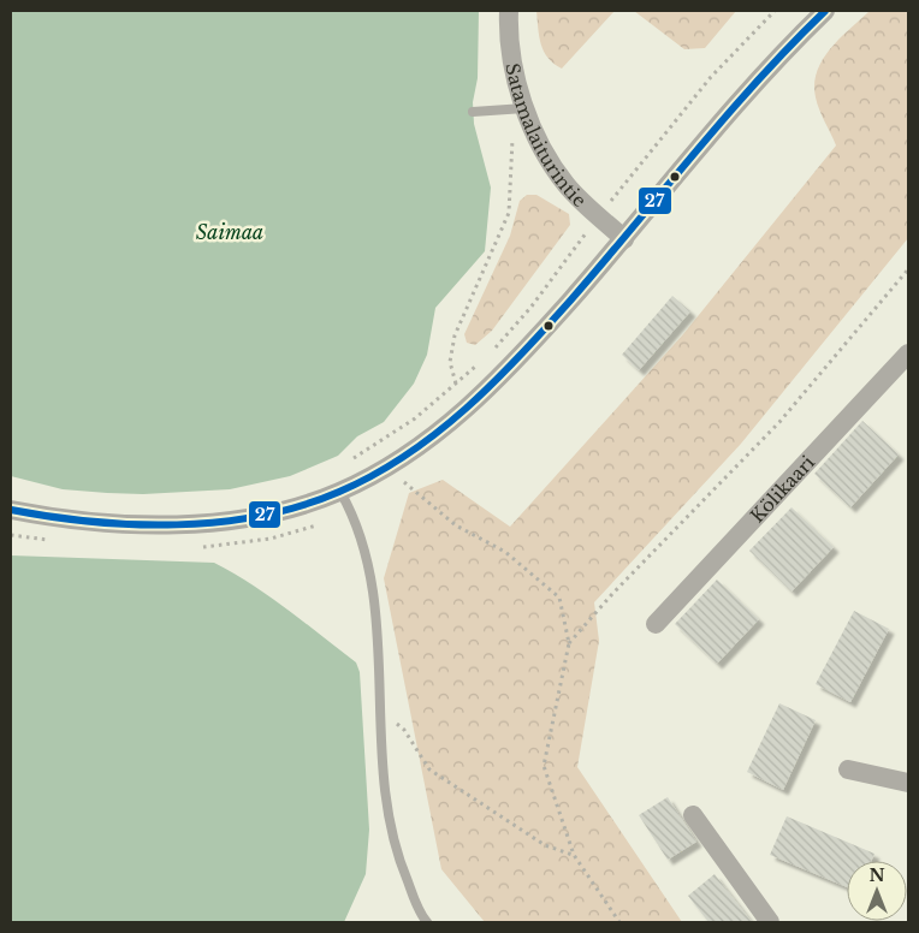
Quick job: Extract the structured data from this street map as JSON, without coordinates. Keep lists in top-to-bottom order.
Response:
{
  "streets": {
    "street": ["Satamalaiturintie", "Kölikaari"]
  },
  "water": ["Saimaa"],
  "lines": ["transit line 27"],
  "north": "top"
}
